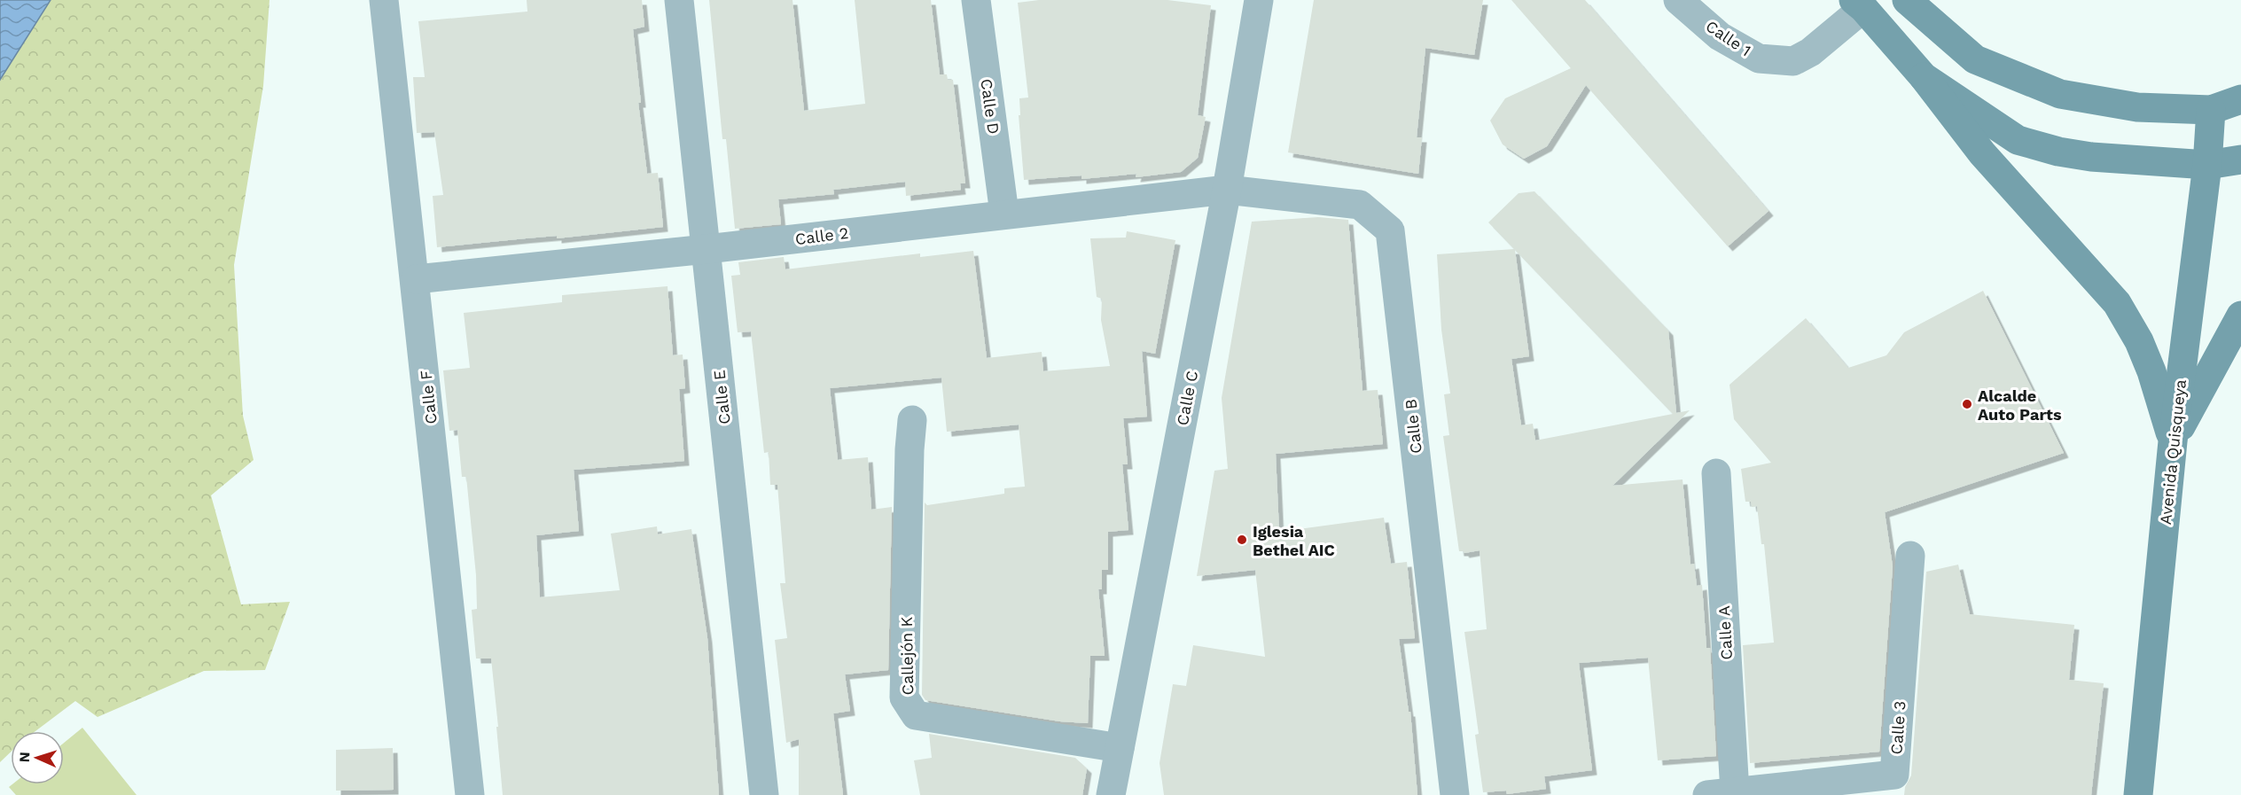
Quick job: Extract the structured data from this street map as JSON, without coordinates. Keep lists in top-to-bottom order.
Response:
{
  "streets": {
    "street": [
      "Calle 1",
      "Calle D",
      "Calle 2",
      "Calle F",
      "Calle E",
      "Calle C",
      "Calle B",
      "Avenida Quisqueya",
      "Calle A",
      "Callejón K",
      "Calle 3"
    ]
  },
  "crossings": [
    ["Calle D", "Calle 2"],
    ["Calle 2", "Calle F"],
    ["Calle 2", "Calle E"],
    ["Calle 2", "Calle C"],
    ["Calle 2", "Calle B"],
    ["Calle C", "Calle B"],
    ["Calle C", "Callejón K"],
    ["Calle A", "Calle 3"]
  ],
  "places": ["Alcalde Auto Parts", "Iglesia Bethel AIC"],
  "north": "left"
}
